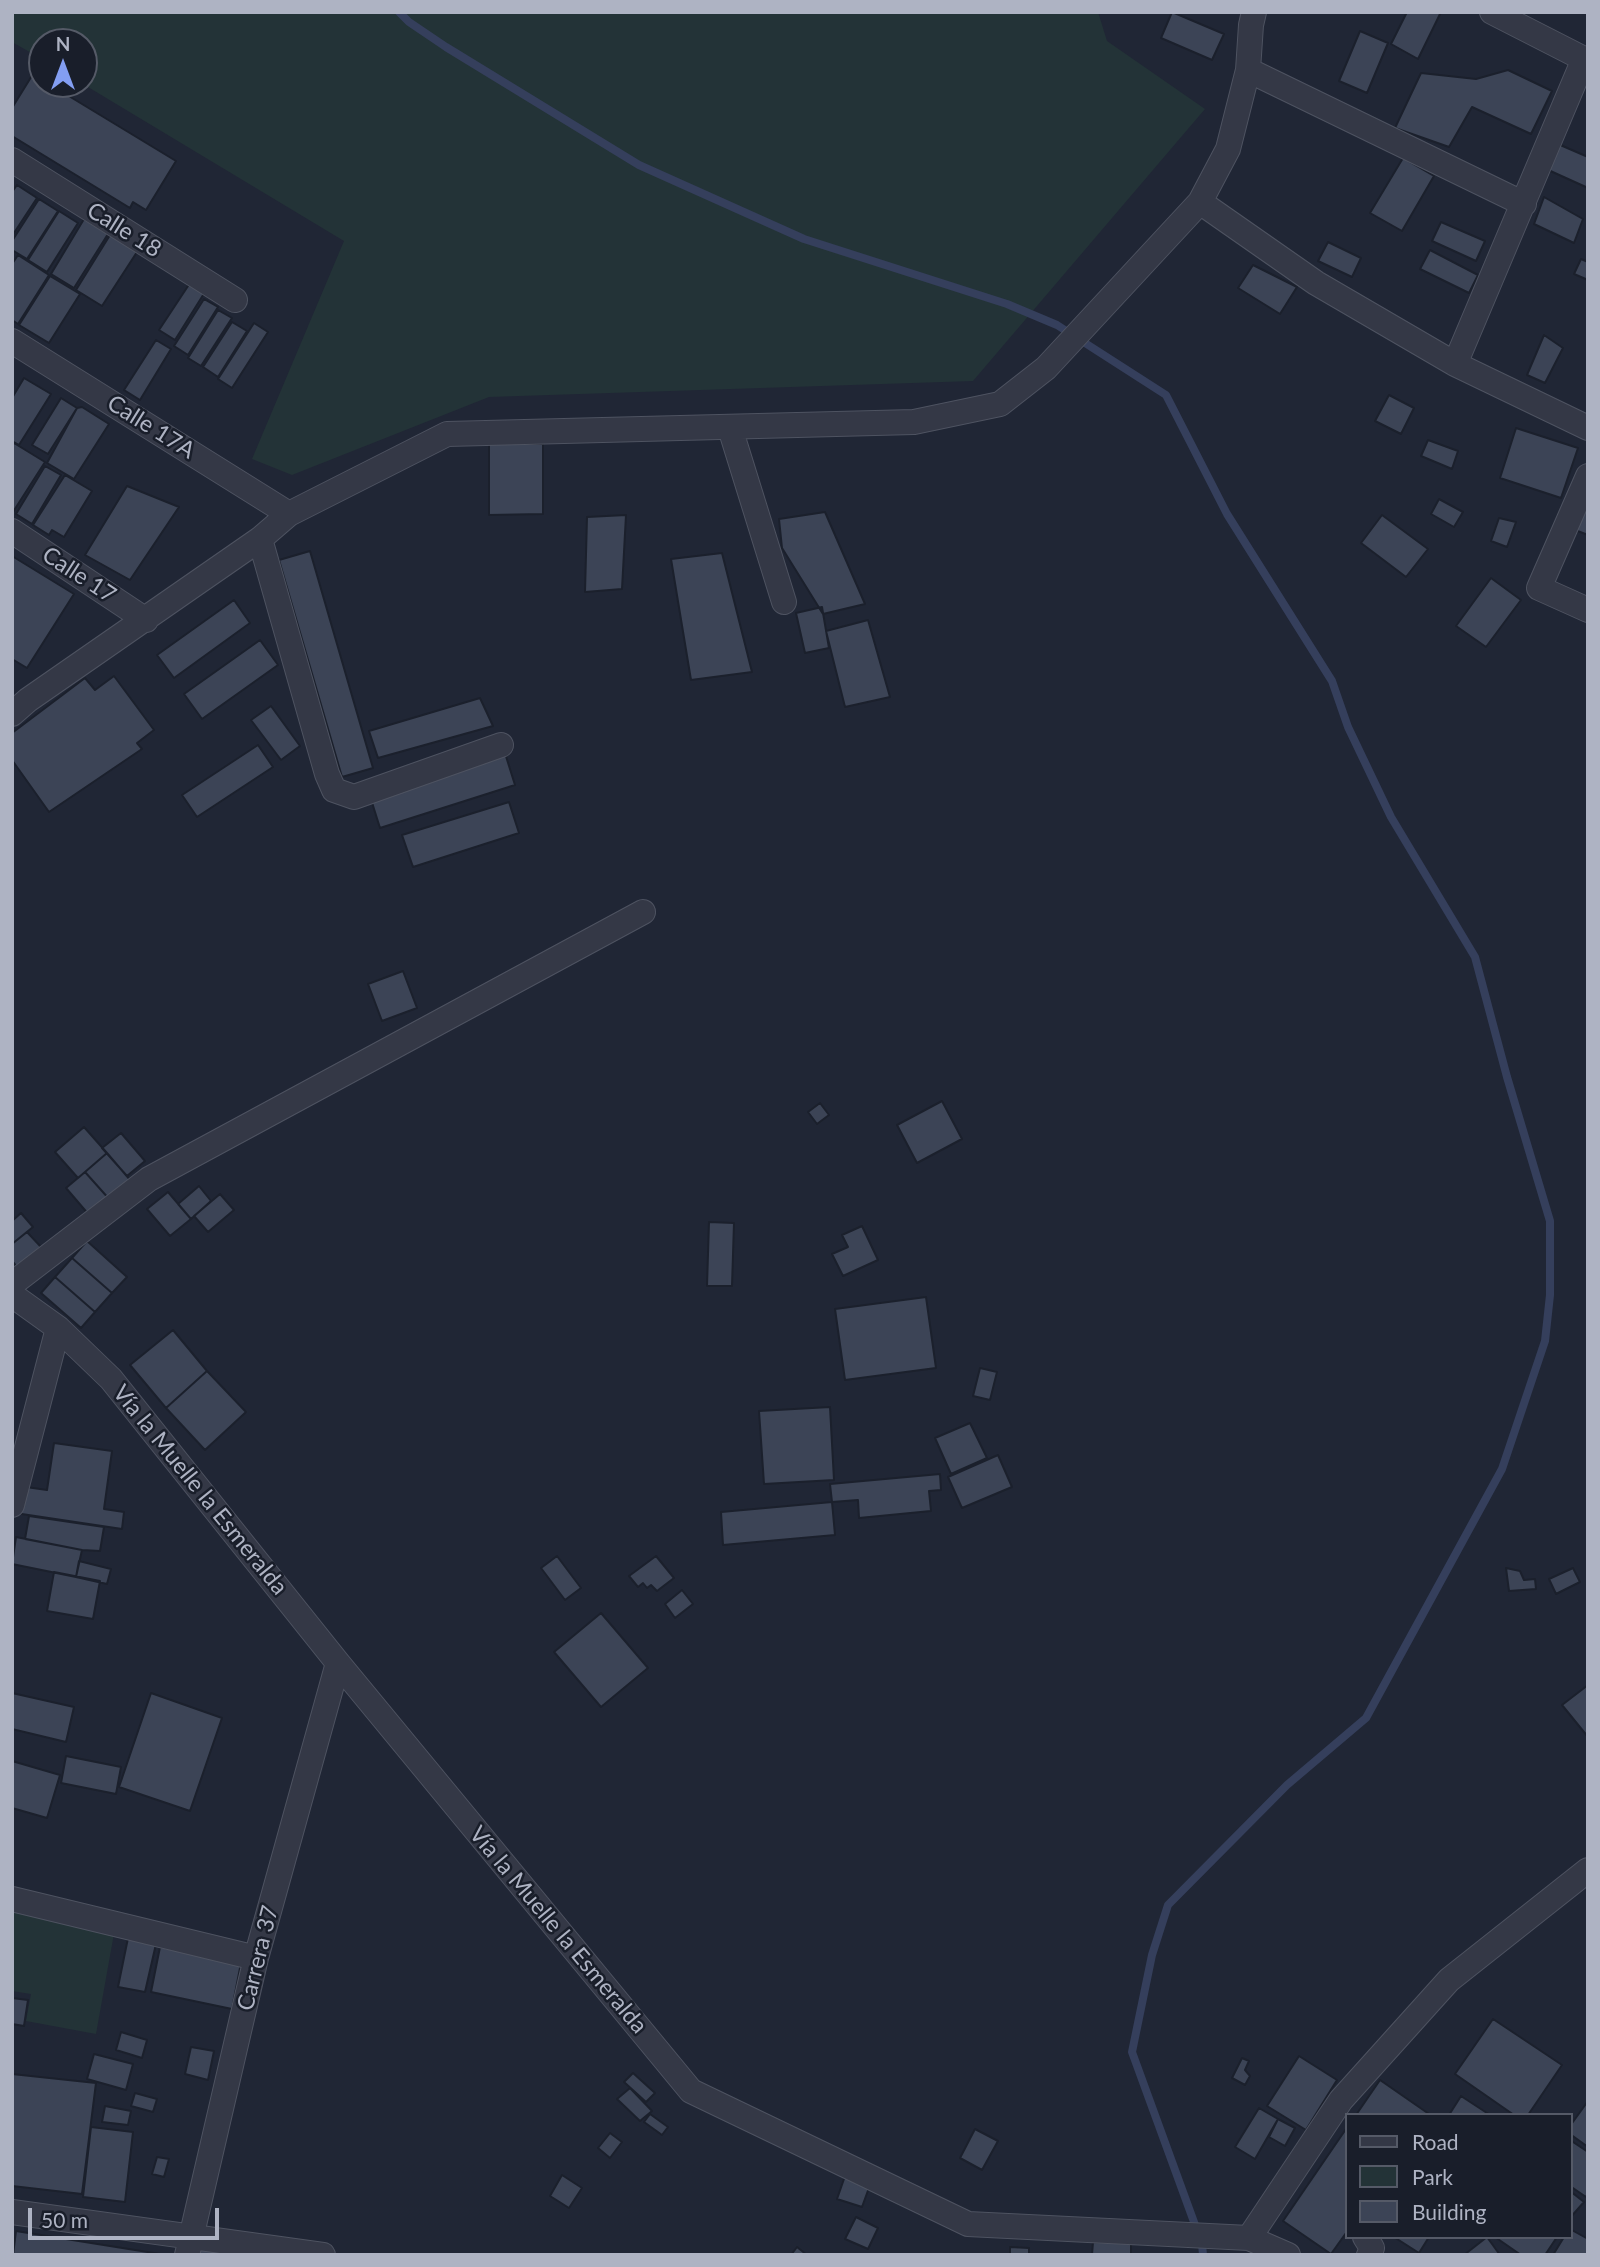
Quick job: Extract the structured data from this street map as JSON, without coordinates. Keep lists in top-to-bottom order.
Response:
{
  "streets": {
    "street": [
      "Calle 18",
      "Calle 17A",
      "Calle 17",
      "Vía la Muelle la Esmeralda",
      "Carrera 37"
    ]
  },
  "crossings": [
    ["Vía la Muelle la Esmeralda", "Carrera 37"]
  ],
  "legend": ["Road", "Park", "Building"],
  "scale_bar": "50 m",
  "north": "top"
}
